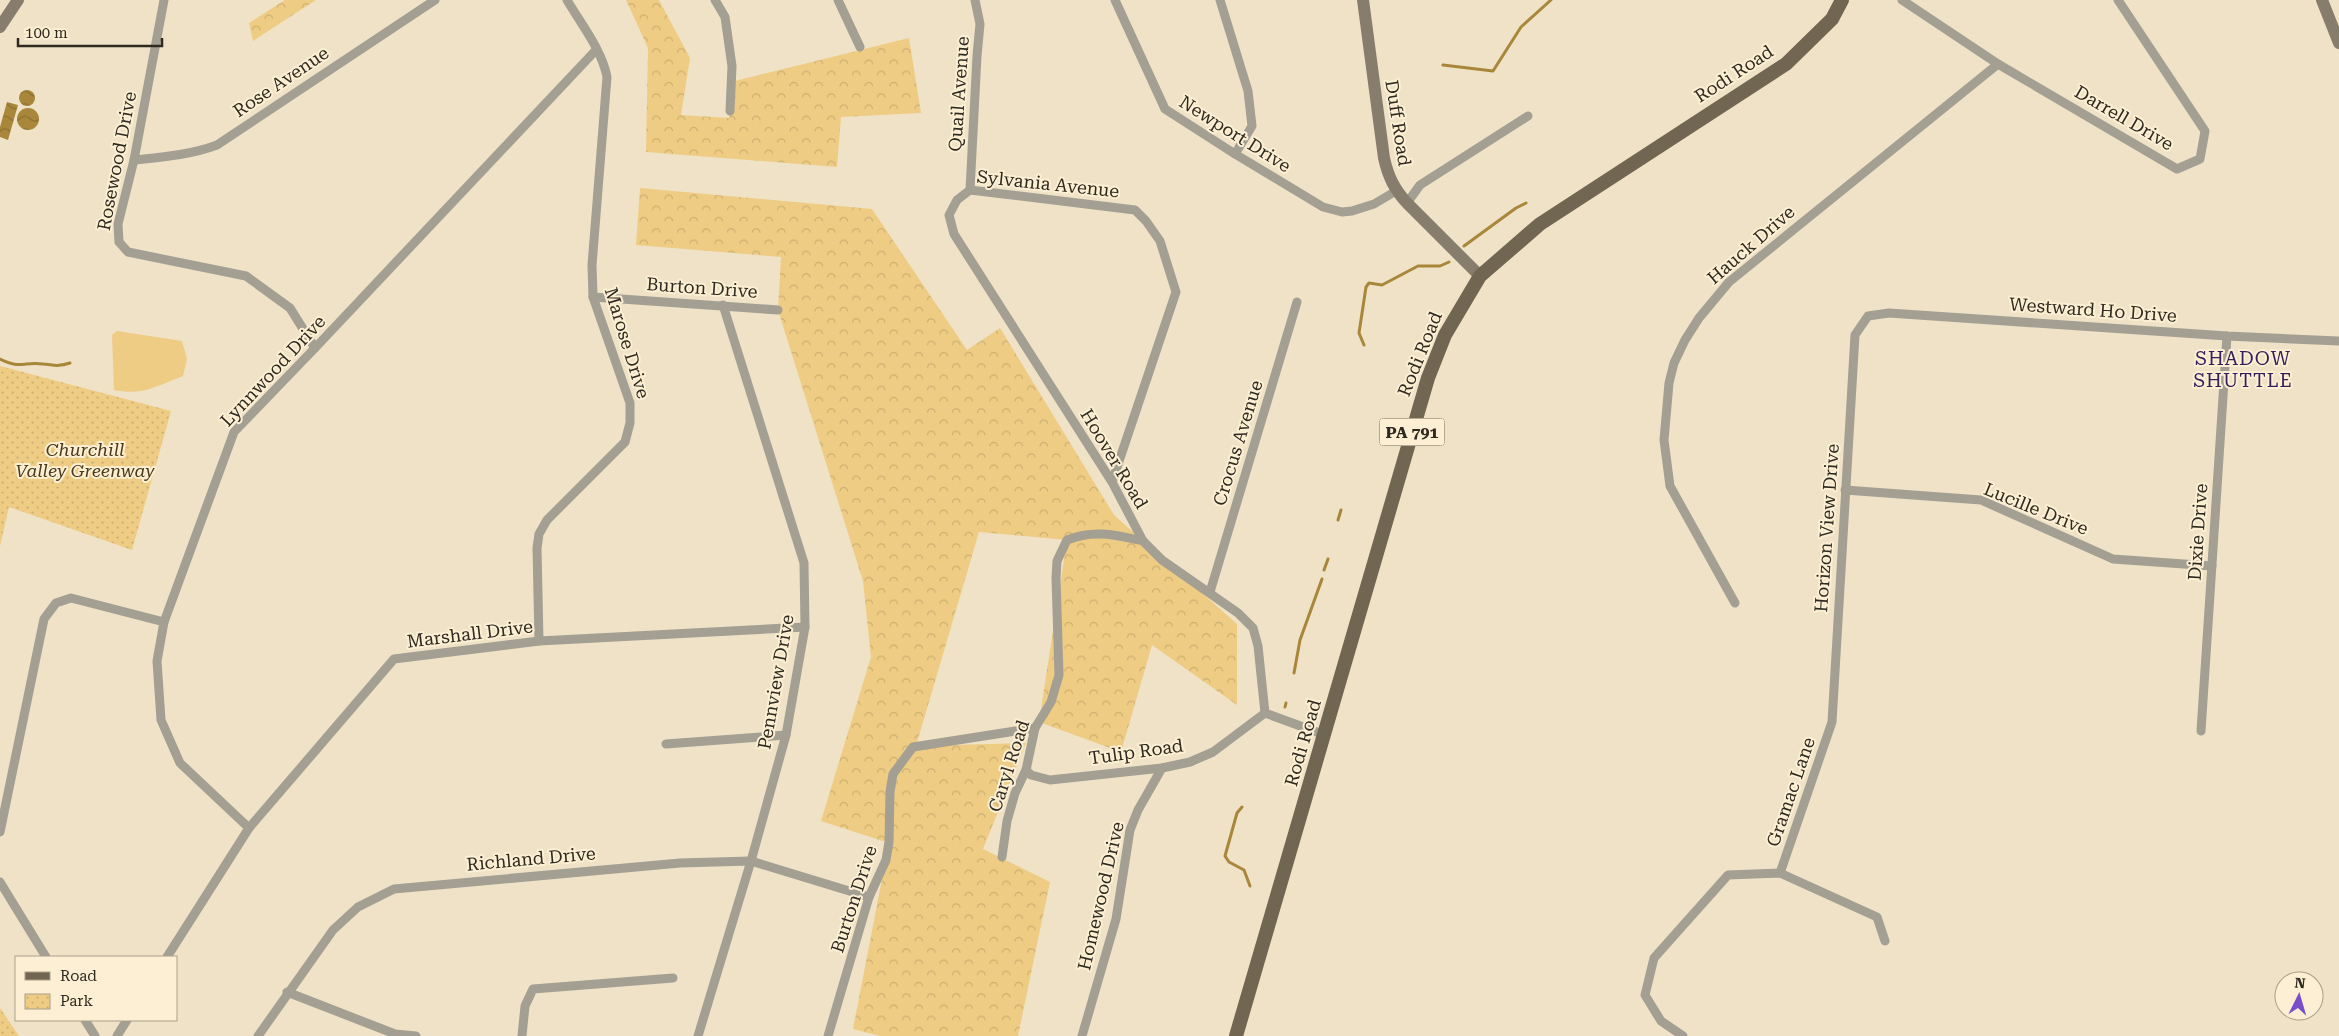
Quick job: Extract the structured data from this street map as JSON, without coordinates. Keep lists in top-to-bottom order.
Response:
{
  "streets": {
    "main road": ["Rodi Road", "PA 791"],
    "street": [
      "Rose Avenue",
      "Quail Avenue",
      "Darrell Drive",
      "Duff Road",
      "Newport Drive",
      "Rosewood Drive",
      "Sylvania Avenue",
      "Hauck Drive",
      "Burton Drive",
      "Westward Ho Drive",
      "Marose Drive",
      "Lynnwood Drive",
      "Crocus Avenue",
      "Hoover Road",
      "Lucille Drive",
      "Horizon View Drive",
      "Dixie Drive",
      "Marshall Drive",
      "Pennview Drive",
      "Tulip Road",
      "Caryl Road",
      "Gramac Lane",
      "Richland Drive",
      "Homewood Drive"
    ]
  },
  "crossings": [
    ["Rodi Road", "Duff Road"],
    ["Rose Avenue", "Rosewood Drive"],
    ["Quail Avenue", "Sylvania Avenue"],
    ["Darrell Drive", "Hauck Drive"],
    ["Duff Road", "Newport Drive"],
    ["Rosewood Drive", "Lynnwood Drive"],
    ["Sylvania Avenue", "Hoover Road"],
    ["Burton Drive", "Marose Drive"],
    ["Burton Drive", "Pennview Drive"],
    ["Burton Drive", "Caryl Road"],
    ["Burton Drive", "Richland Drive"],
    ["Westward Ho Drive", "Horizon View Drive"],
    ["Westward Ho Drive", "Dixie Drive"],
    ["Marose Drive", "Lynnwood Drive"],
    ["Marose Drive", "Marshall Drive"],
    ["Lynnwood Drive", "Marshall Drive"],
    ["Crocus Avenue", "Hoover Road"],
    ["Hoover Road", "Tulip Road"],
    ["Hoover Road", "Caryl Road"],
    ["Lucille Drive", "Horizon View Drive"],
    ["Lucille Drive", "Dixie Drive"],
    ["Horizon View Drive", "Gramac Lane"],
    ["Marshall Drive", "Pennview Drive"],
    ["Pennview Drive", "Richland Drive"],
    ["Tulip Road", "Caryl Road"],
    ["Tulip Road", "Homewood Drive"]
  ],
  "districts": ["SHADOW SHUTTLE"],
  "parks": ["Churchill Valley Greenway"],
  "legend": ["Road", "Park"],
  "scale_bar": "100 m",
  "north": "top"
}
